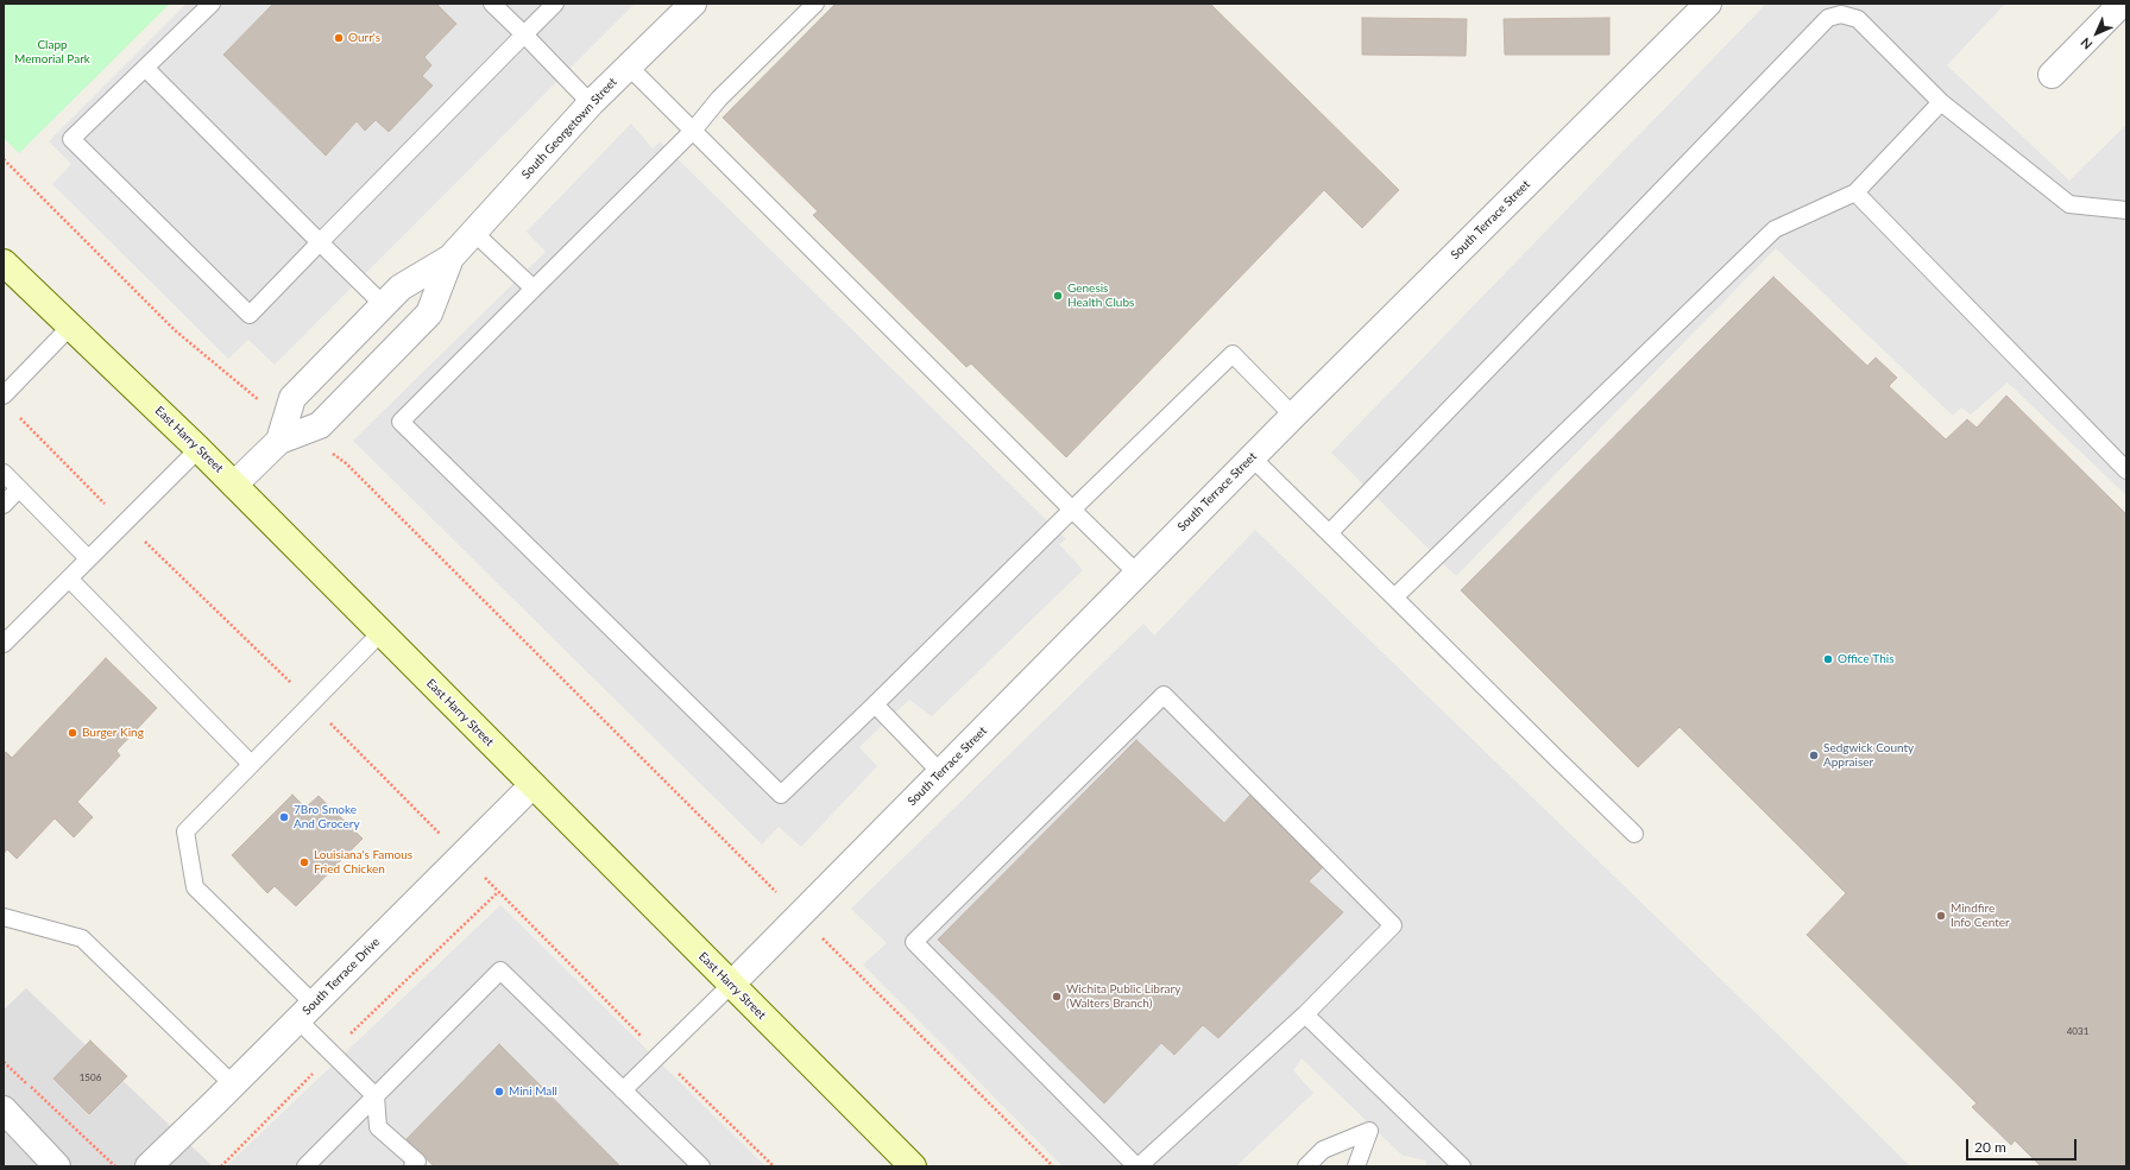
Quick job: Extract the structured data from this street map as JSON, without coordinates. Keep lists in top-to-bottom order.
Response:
{
  "streets": {
    "main road": ["East Harry Street"],
    "street": ["South Georgetown Street", "South Terrace Street", "South Terrace Drive"]
  },
  "crossings": [
    ["South Georgetown Street", "East Harry Street"],
    ["South Terrace Street", "East Harry Street"],
    ["East Harry Street", "South Terrace Drive"]
  ],
  "parks": ["Clapp Memorial Park"],
  "places": [
    "Ourr's",
    "Genesis Health Clubs",
    "Office This",
    "Burger King",
    "Sedgwick County Appraiser",
    "7Bro Smoke And Grocery",
    "Louisiana's Famous Fried Chicken",
    "Mindfire Info Center",
    "Wichita Public Library (Walters Branch)",
    "Mini Mall"
  ],
  "house_numbers": ["4031", "1506"],
  "scale_bar": "20 m",
  "north": "bottom left"
}
